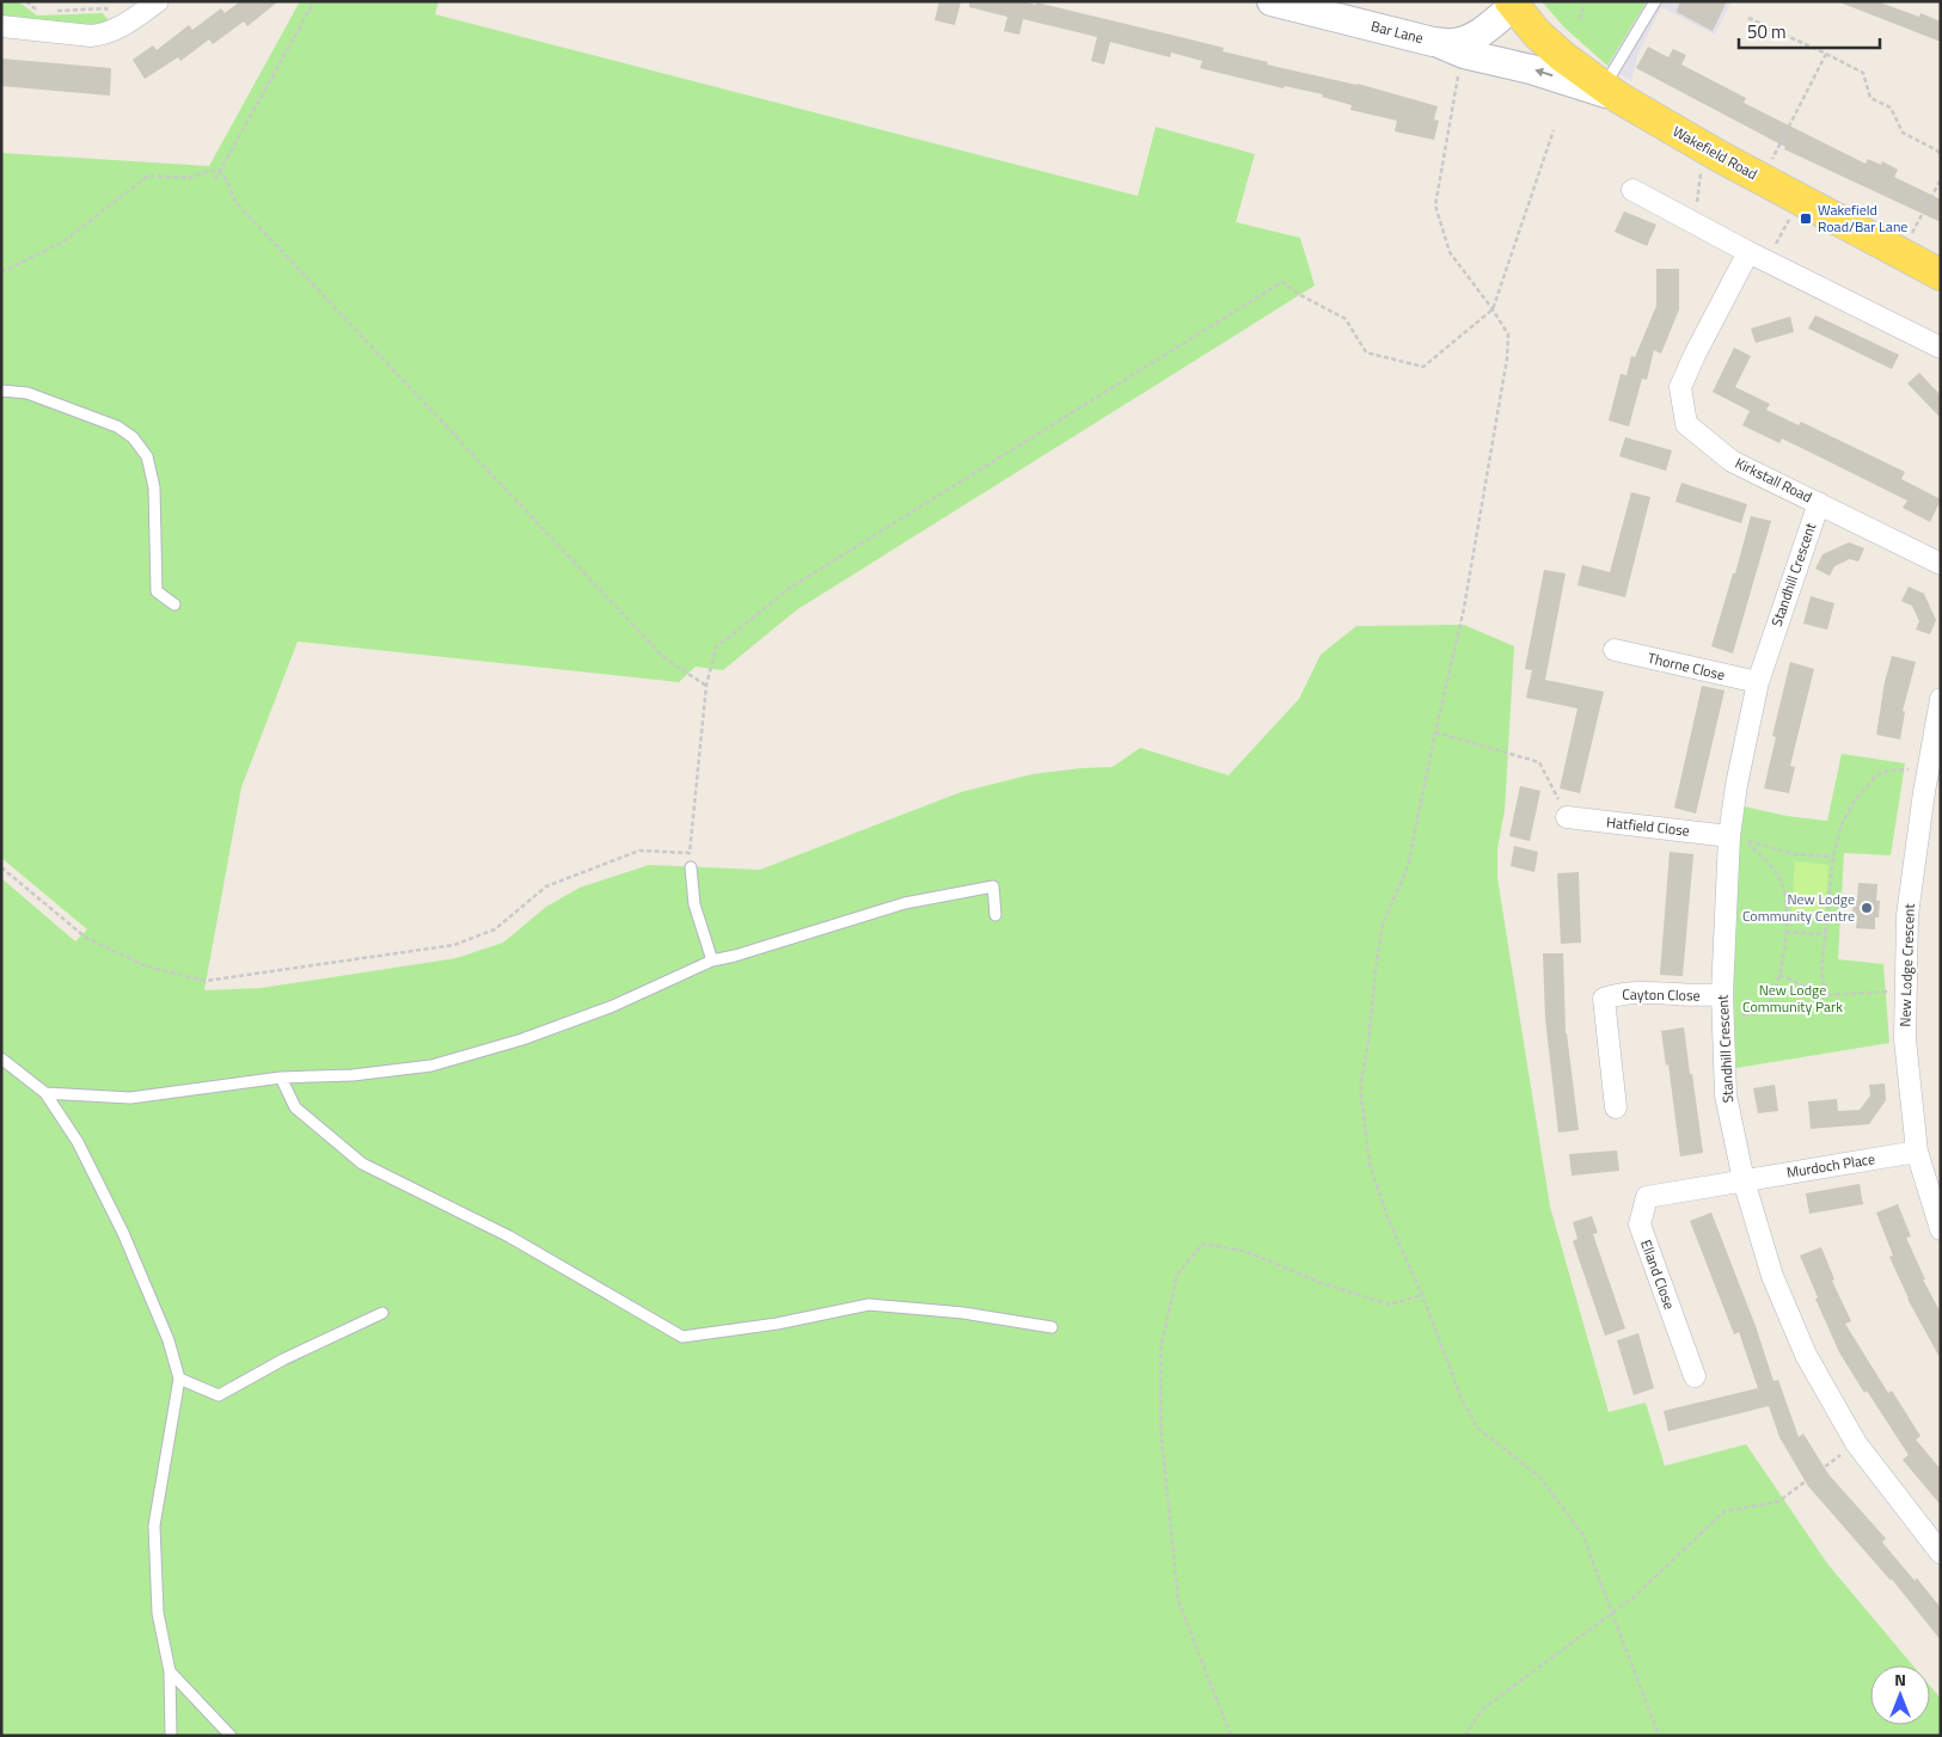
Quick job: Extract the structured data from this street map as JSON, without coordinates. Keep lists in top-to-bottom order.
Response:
{
  "streets": {
    "main road": ["Bar Lane", "Wakefield Road"],
    "street": [
      "Kirkstall Road",
      "Standhill Crescent",
      "Thorne Close",
      "Hatfield Close",
      "New Lodge Crescent",
      "Cayton Close",
      "Murdoch Place",
      "Elland Close"
    ]
  },
  "crossings": [
    ["Bar Lane", "Wakefield Road"],
    ["Kirkstall Road", "Standhill Crescent"],
    ["Standhill Crescent", "Thorne Close"],
    ["Standhill Crescent", "Hatfield Close"],
    ["Standhill Crescent", "Cayton Close"],
    ["Standhill Crescent", "Murdoch Place"],
    ["Standhill Crescent", "Elland Close"],
    ["New Lodge Crescent", "Murdoch Place"],
    ["Murdoch Place", "Elland Close"]
  ],
  "parks": ["New Lodge Community Park"],
  "places": {
    "transit": ["Wakefield Road/Bar Lane"],
    "other": ["New Lodge Community Centre"]
  },
  "scale_bar": "50 m",
  "north": "top"
}
